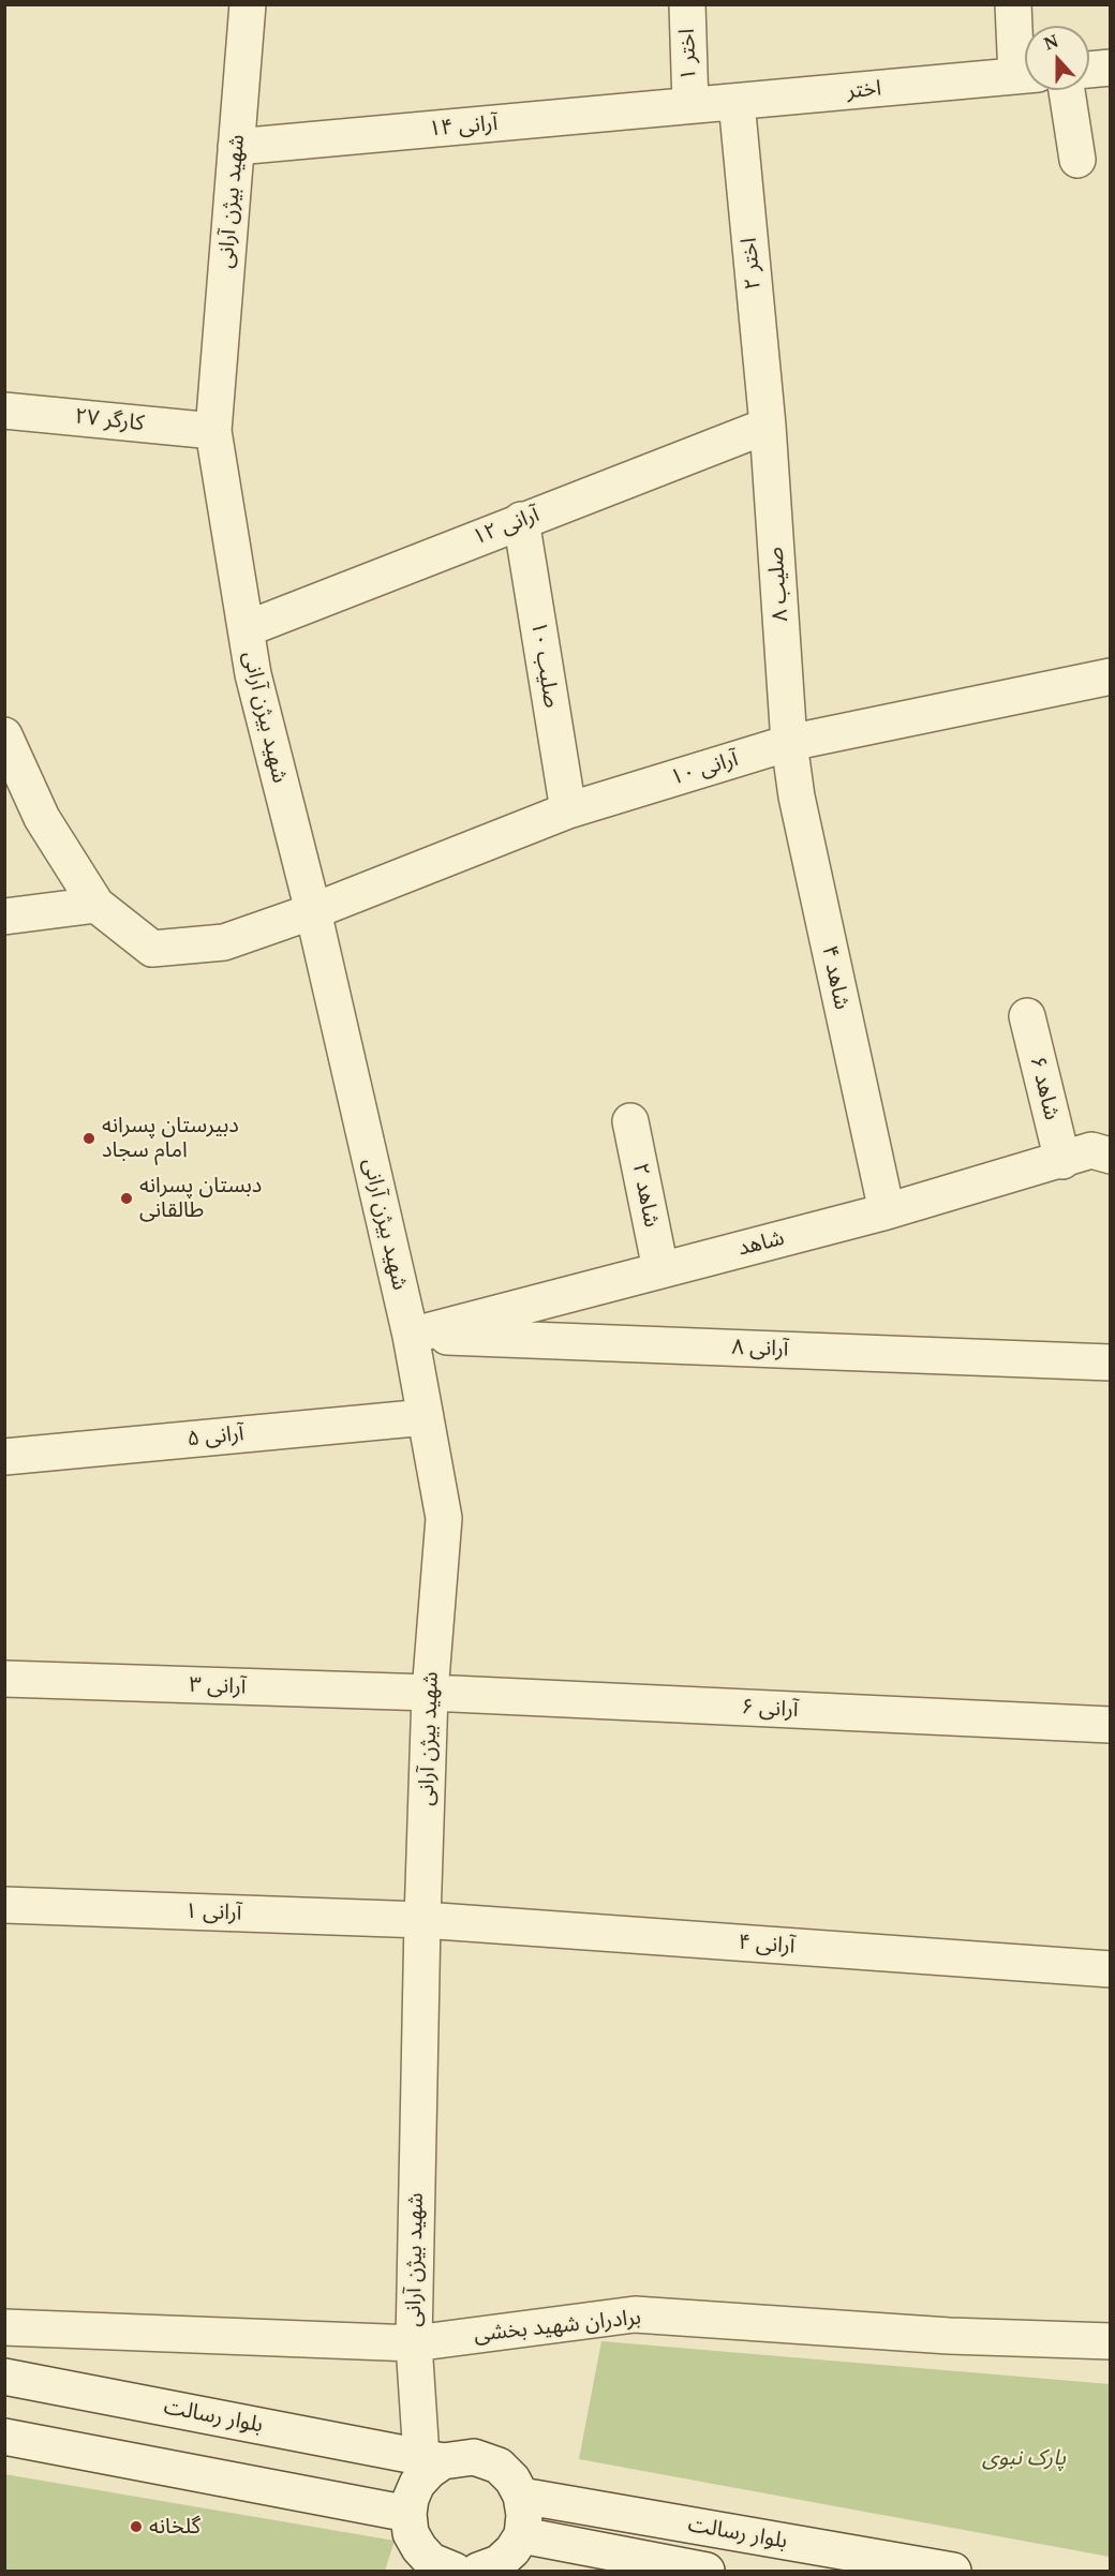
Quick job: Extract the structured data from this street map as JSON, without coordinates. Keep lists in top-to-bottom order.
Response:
{
  "streets": {
    "street": [
      "اختر ۱",
      "اختر",
      "آرانی ۱۴",
      "شهید بیژن آرانی",
      "اختر ۲",
      "کارگر ۲۷",
      "آرانی ۱۲",
      "صلیب ۸",
      "صلیب ۱۰",
      "آرانی ۱۰",
      "شاهد ۴",
      "شاهد ۶",
      "شاهد ۲",
      "شاهد",
      "آرانی ۸",
      "آرانی ۵",
      "آرانی ۳",
      "آرانی ۶",
      "آرانی ۱",
      "آرانی ۴",
      "برادران شهید بخشی",
      "بلوار رسالت"
    ]
  },
  "crossings": [
    ["اختر ۱", "اختر"],
    ["اختر ۱", "آرانی ۱۴"],
    ["اختر", "آرانی ۱۴"],
    ["اختر", "اختر ۲"],
    ["آرانی ۱۴", "شهید بیژن آرانی"],
    ["شهید بیژن آرانی", "کارگر ۲۷"],
    ["شهید بیژن آرانی", "آرانی ۱۲"],
    ["شهید بیژن آرانی", "آرانی ۱۰"],
    ["شهید بیژن آرانی", "شاهد"],
    ["شهید بیژن آرانی", "آرانی ۸"],
    ["شهید بیژن آرانی", "آرانی ۵"],
    ["شهید بیژن آرانی", "آرانی ۳"],
    ["شهید بیژن آرانی", "آرانی ۶"],
    ["شهید بیژن آرانی", "آرانی ۱"],
    ["شهید بیژن آرانی", "آرانی ۴"],
    ["شهید بیژن آرانی", "برادران شهید بخشی"],
    ["شهید بیژن آرانی", "بلوار رسالت"],
    ["اختر ۲", "آرانی ۱۲"],
    ["اختر ۲", "صلیب ۸"],
    ["آرانی ۱۲", "صلیب ۸"],
    ["آرانی ۱۲", "صلیب ۱۰"],
    ["صلیب ۸", "آرانی ۱۰"],
    ["صلیب ۸", "شاهد ۴"],
    ["صلیب ۱۰", "آرانی ۱۰"],
    ["آرانی ۱۰", "شاهد ۴"],
    ["شاهد ۴", "شاهد"],
    ["شاهد ۶", "شاهد"],
    ["شاهد ۲", "شاهد"],
    ["شاهد", "آرانی ۸"],
    ["آرانی ۳", "آرانی ۶"],
    ["آرانی ۱", "آرانی ۴"]
  ],
  "parks": ["پارک نبوی"],
  "places": ["دبیرستان پسرانه امام سجاد", "دبستان پسرانه طالقانی", "گلخانه"],
  "north": "top"
}
